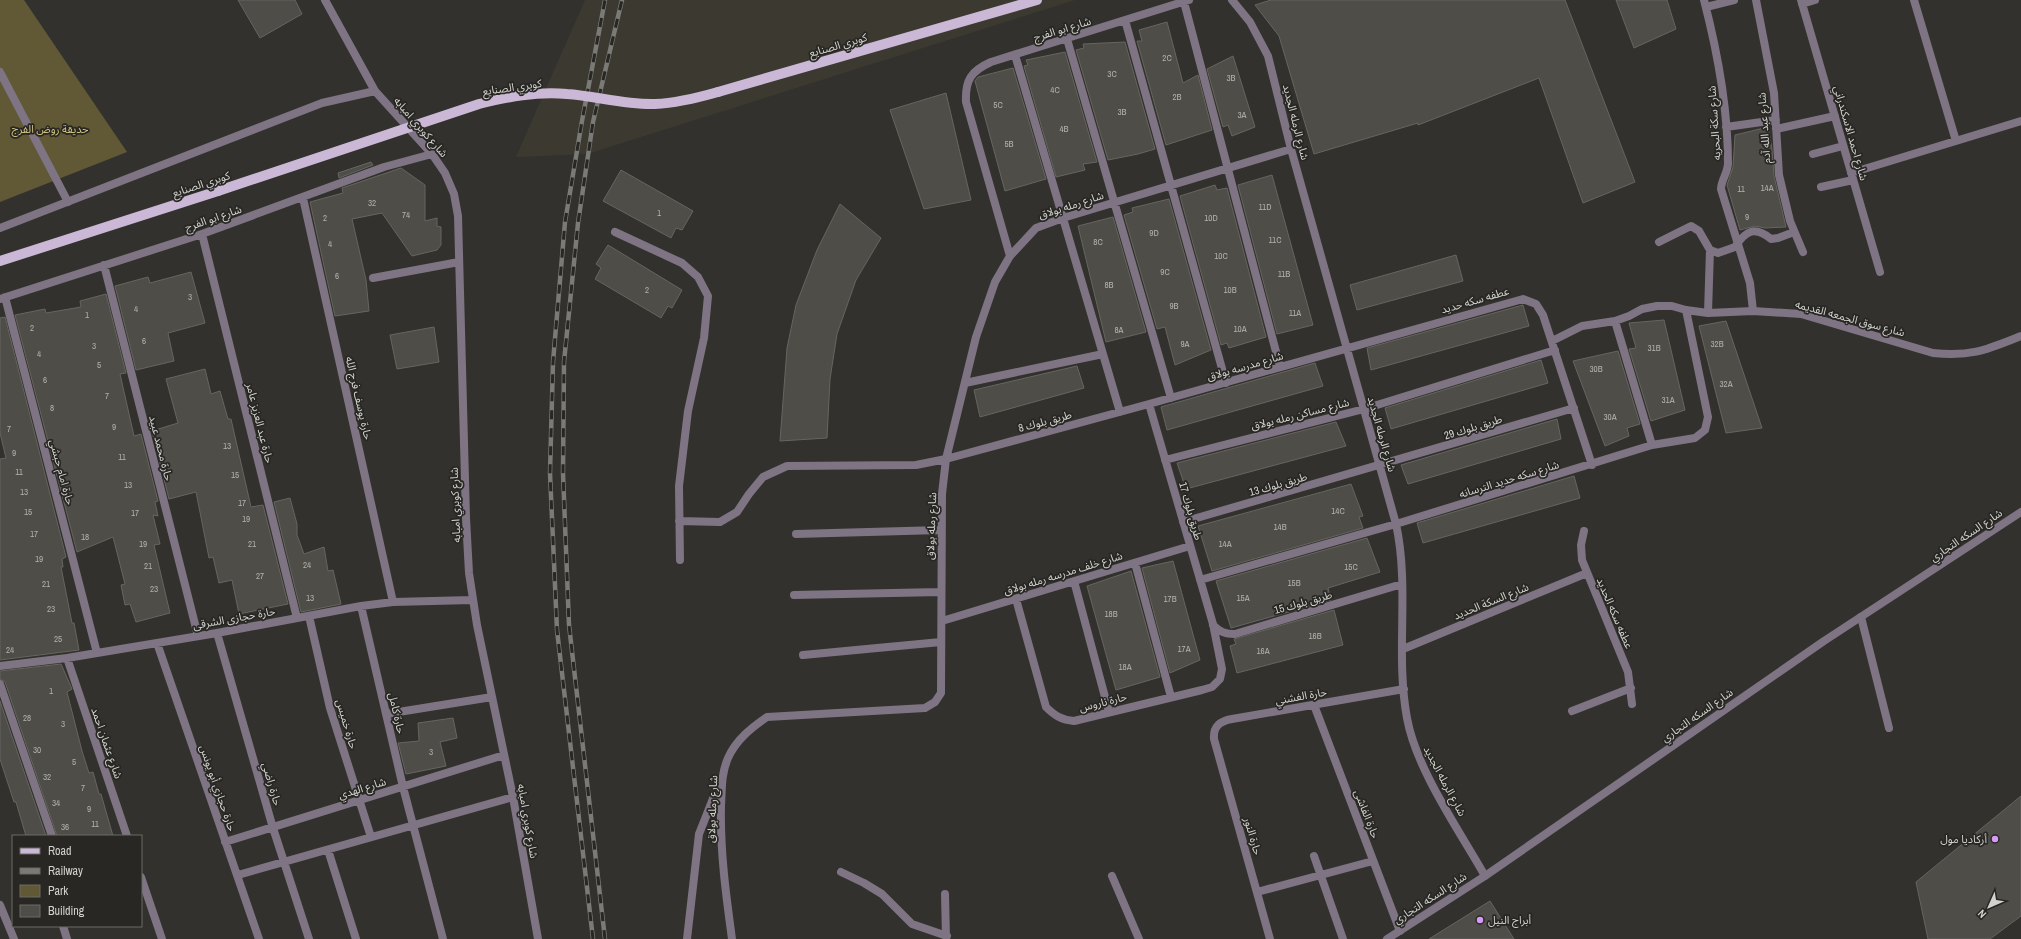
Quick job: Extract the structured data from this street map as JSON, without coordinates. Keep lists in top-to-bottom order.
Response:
{
  "streets": {
    "main road": ["كوبري الصنايع"],
    "street": [
      "شارع ابو الفرج",
      "شارع الرمله الجديد",
      "شارع سكة البحريه",
      "شارع كوبري امبابه",
      "شارع عبد الله آدم",
      "شارع احمد الاسكندراني",
      "شارع رمله بولاق",
      "عطفه سكه حديد",
      "شارع سوق الجمعه القديمه",
      "شارع مدرسه بولاق",
      "حارة يوسف فرج الله",
      "شارع مساكن رمله بولاق",
      "طريق بلوك 8",
      "حارة عبد العزيز عامر",
      "طريق بلوك 29",
      "حارة محمد عبيد",
      "حارة امام حبشي",
      "شارع سكه حديد الترسانه",
      "طريق بلوك 13",
      "طريق بلوك 17",
      "شارع السكه التجاري",
      "شارع خلف مدرسه رمله بولاق",
      "شارع السكة الحديد",
      "طريق بلوك 15",
      "عطفه سكه الحديد",
      "حارة حجازى الشرقى",
      "حارة الفشني",
      "حارة ناروس",
      "حارة كامل",
      "حارة خميس",
      "شارع عثمان احمد",
      "حارة راضي",
      "حارة حجازي أبو يونس",
      "شارع الهدي",
      "حارة الفاشى",
      "حارة النور"
    ]
  },
  "crossings": [
    ["شارع ابو الفرج", "شارع كوبري امبابه"],
    ["شارع ابو الفرج", "شارع رمله بولاق"],
    ["شارع ابو الفرج", "حارة يوسف فرج الله"],
    ["شارع ابو الفرج", "حارة عبد العزيز عامر"],
    ["شارع ابو الفرج", "حارة محمد عبيد"],
    ["شارع ابو الفرج", "حارة امام حبشي"],
    ["شارع الرمله الجديد", "شارع رمله بولاق"],
    ["شارع الرمله الجديد", "عطفه سكه حديد"],
    ["شارع الرمله الجديد", "شارع مدرسه بولاق"],
    ["شارع الرمله الجديد", "شارع مساكن رمله بولاق"],
    ["شارع الرمله الجديد", "طريق بلوك 29"],
    ["شارع الرمله الجديد", "شارع سكه حديد الترسانه"],
    ["شارع الرمله الجديد", "طريق بلوك 13"],
    ["شارع الرمله الجديد", "شارع السكه التجاري"],
    ["شارع الرمله الجديد", "شارع السكة الحديد"],
    ["شارع الرمله الجديد", "طريق بلوك 15"],
    ["شارع الرمله الجديد", "حارة الفشني"],
    ["شارع سكة البحريه", "شارع سوق الجمعه القديمه"],
    ["شارع كوبري امبابه", "حارة حجازى الشرقى"],
    ["شارع كوبري امبابه", "شارع الهدي"],
    ["شارع رمله بولاق", "طريق بلوك 8"],
    ["شارع رمله بولاق", "شارع خلف مدرسه رمله بولاق"],
    ["عطفه سكه حديد", "شارع سوق الجمعه القديمه"],
    ["عطفه سكه حديد", "شارع مدرسه بولاق"],
    ["عطفه سكه حديد", "شارع مساكن رمله بولاق"],
    ["عطفه سكه حديد", "طريق بلوك 29"],
    ["عطفه سكه حديد", "شارع سكه حديد الترسانه"],
    ["شارع سوق الجمعه القديمه", "شارع سكه حديد الترسانه"],
    ["شارع مدرسه بولاق", "طريق بلوك 8"],
    ["شارع مدرسه بولاق", "طريق بلوك 17"],
    ["حارة يوسف فرج الله", "حارة حجازى الشرقى"],
    ["شارع مساكن رمله بولاق", "طريق بلوك 17"],
    ["طريق بلوك 8", "طريق بلوك 17"],
    ["حارة عبد العزيز عامر", "حارة حجازى الشرقى"],
    ["طريق بلوك 29", "طريق بلوك 13"],
    ["حارة محمد عبيد", "حارة حجازى الشرقى"],
    ["حارة امام حبشي", "حارة حجازى الشرقى"],
    ["شارع سكه حديد الترسانه", "طريق بلوك 17"],
    ["طريق بلوك 13", "طريق بلوك 17"],
    ["طريق بلوك 17", "شارع خلف مدرسه رمله بولاق"],
    ["طريق بلوك 17", "طريق بلوك 15"],
    ["طريق بلوك 17", "حارة ناروس"],
    ["شارع السكه التجاري", "حارة الفاشى"],
    ["شارع خلف مدرسه رمله بولاق", "حارة ناروس"],
    ["شارع السكة الحديد", "عطفه سكه الحديد"],
    ["طريق بلوك 15", "حارة ناروس"],
    ["حارة حجازى الشرقى", "حارة كامل"],
    ["حارة حجازى الشرقى", "حارة خميس"],
    ["حارة حجازى الشرقى", "شارع عثمان احمد"],
    ["حارة حجازى الشرقى", "حارة راضي"],
    ["حارة حجازى الشرقى", "حارة حجازي أبو يونس"],
    ["حارة الفشني", "حارة الفاشى"],
    ["حارة الفشني", "حارة النور"],
    ["حارة كامل", "شارع الهدي"],
    ["حارة خميس", "شارع الهدي"],
    ["حارة راضي", "شارع الهدي"],
    ["حارة حجازي أبو يونس", "شارع الهدي"]
  ],
  "parks": ["حديقة روض الفرج"],
  "places": ["أركاديا مول", "أبراج النيل"],
  "house_numbers": [
    "2C",
    "3C",
    "3B",
    "4C",
    "2B",
    "5C",
    "3B",
    "3A",
    "4B",
    "5B",
    "14A",
    "11",
    "32",
    "11D",
    "1",
    "74",
    "9",
    "2",
    "10D",
    "9D",
    "11C",
    "8C",
    "4",
    "10C",
    "9C",
    "11B",
    "6",
    "8B",
    "2",
    "10B",
    "3",
    "9B",
    "4",
    "11A",
    "1",
    "2",
    "10A",
    "8A",
    "6",
    "9A",
    "32B",
    "3",
    "31B",
    "4",
    "5",
    "30B",
    "6",
    "32A",
    "7",
    "31A",
    "8",
    "30A",
    "9",
    "7",
    "13",
    "9",
    "11",
    "11",
    "15",
    "13",
    "13",
    "17",
    "14C",
    "15",
    "17",
    "19",
    "14B",
    "17",
    "18",
    "19",
    "21",
    "14A",
    "19",
    "24",
    "21",
    "15C",
    "27",
    "15B",
    "21",
    "23",
    "13",
    "15A",
    "17B",
    "23",
    "18B",
    "16B",
    "25",
    "17A",
    "24",
    "16A",
    "18A",
    "1",
    "28",
    "3",
    "30",
    "3",
    "5",
    "32",
    "7",
    "34",
    "9",
    "11",
    "36"
  ],
  "legend": [
    "Road",
    "Railway",
    "Park",
    "Building"
  ],
  "north": "bottom left"
}
